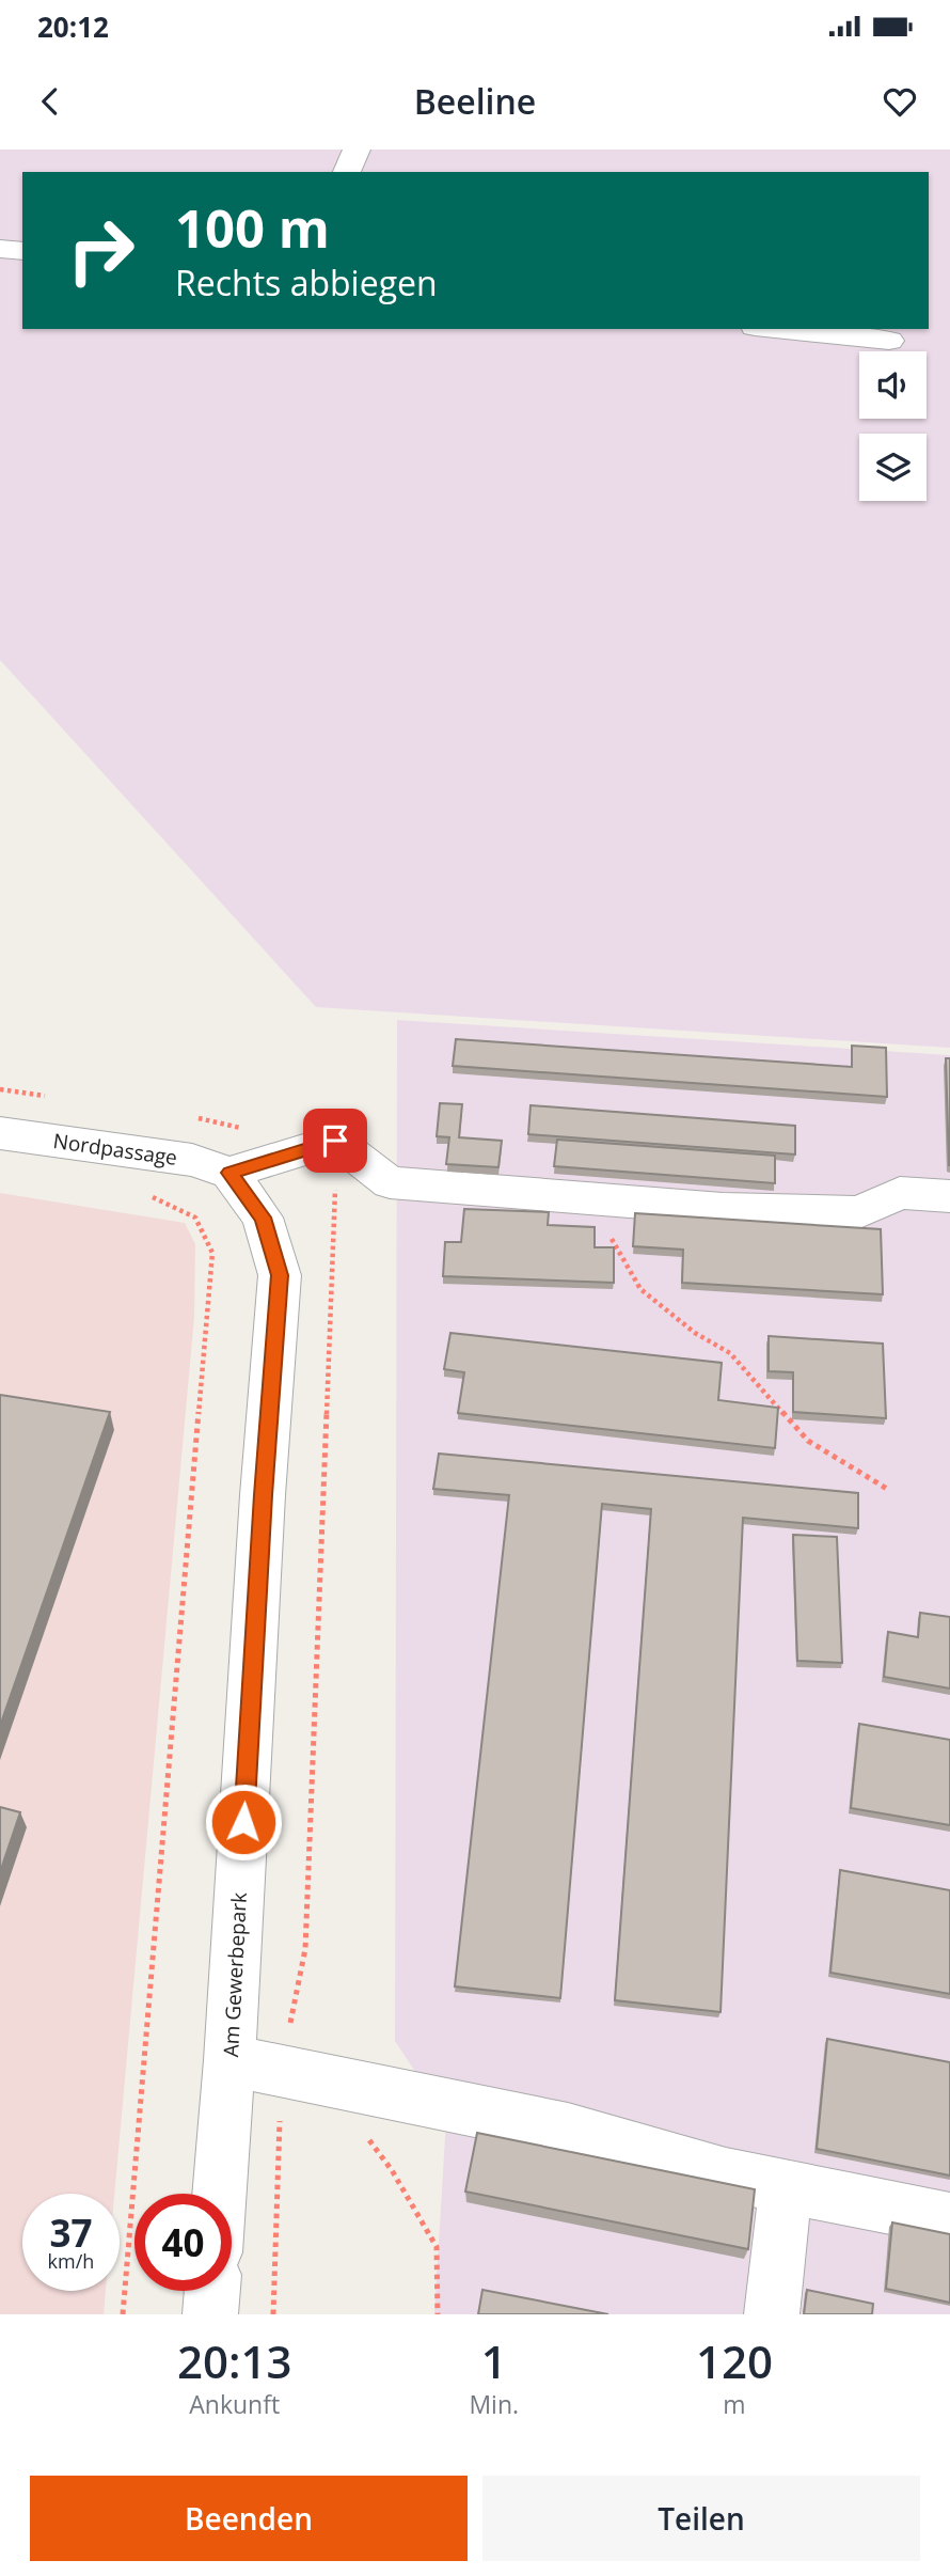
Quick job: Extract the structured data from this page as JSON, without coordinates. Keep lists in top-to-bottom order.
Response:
{
  "streets": {
    "street": ["Nordpassage", "Am Gewerbepark"]
  },
  "crossings": [
    ["Nordpassage", "Am Gewerbepark"]
  ],
  "page": {
    "status": "20:12",
    "header": "Beeline",
    "turn": ["100 m", "Rechts abbiegen"],
    "speed": "37 km/h",
    "limit": "40",
    "eta": [
      "20:13",
      "Ankunft",
      "1",
      "Min.",
      "120",
      "m"
    ],
    "buttons": ["Beenden", "Teilen"]
  }
}
